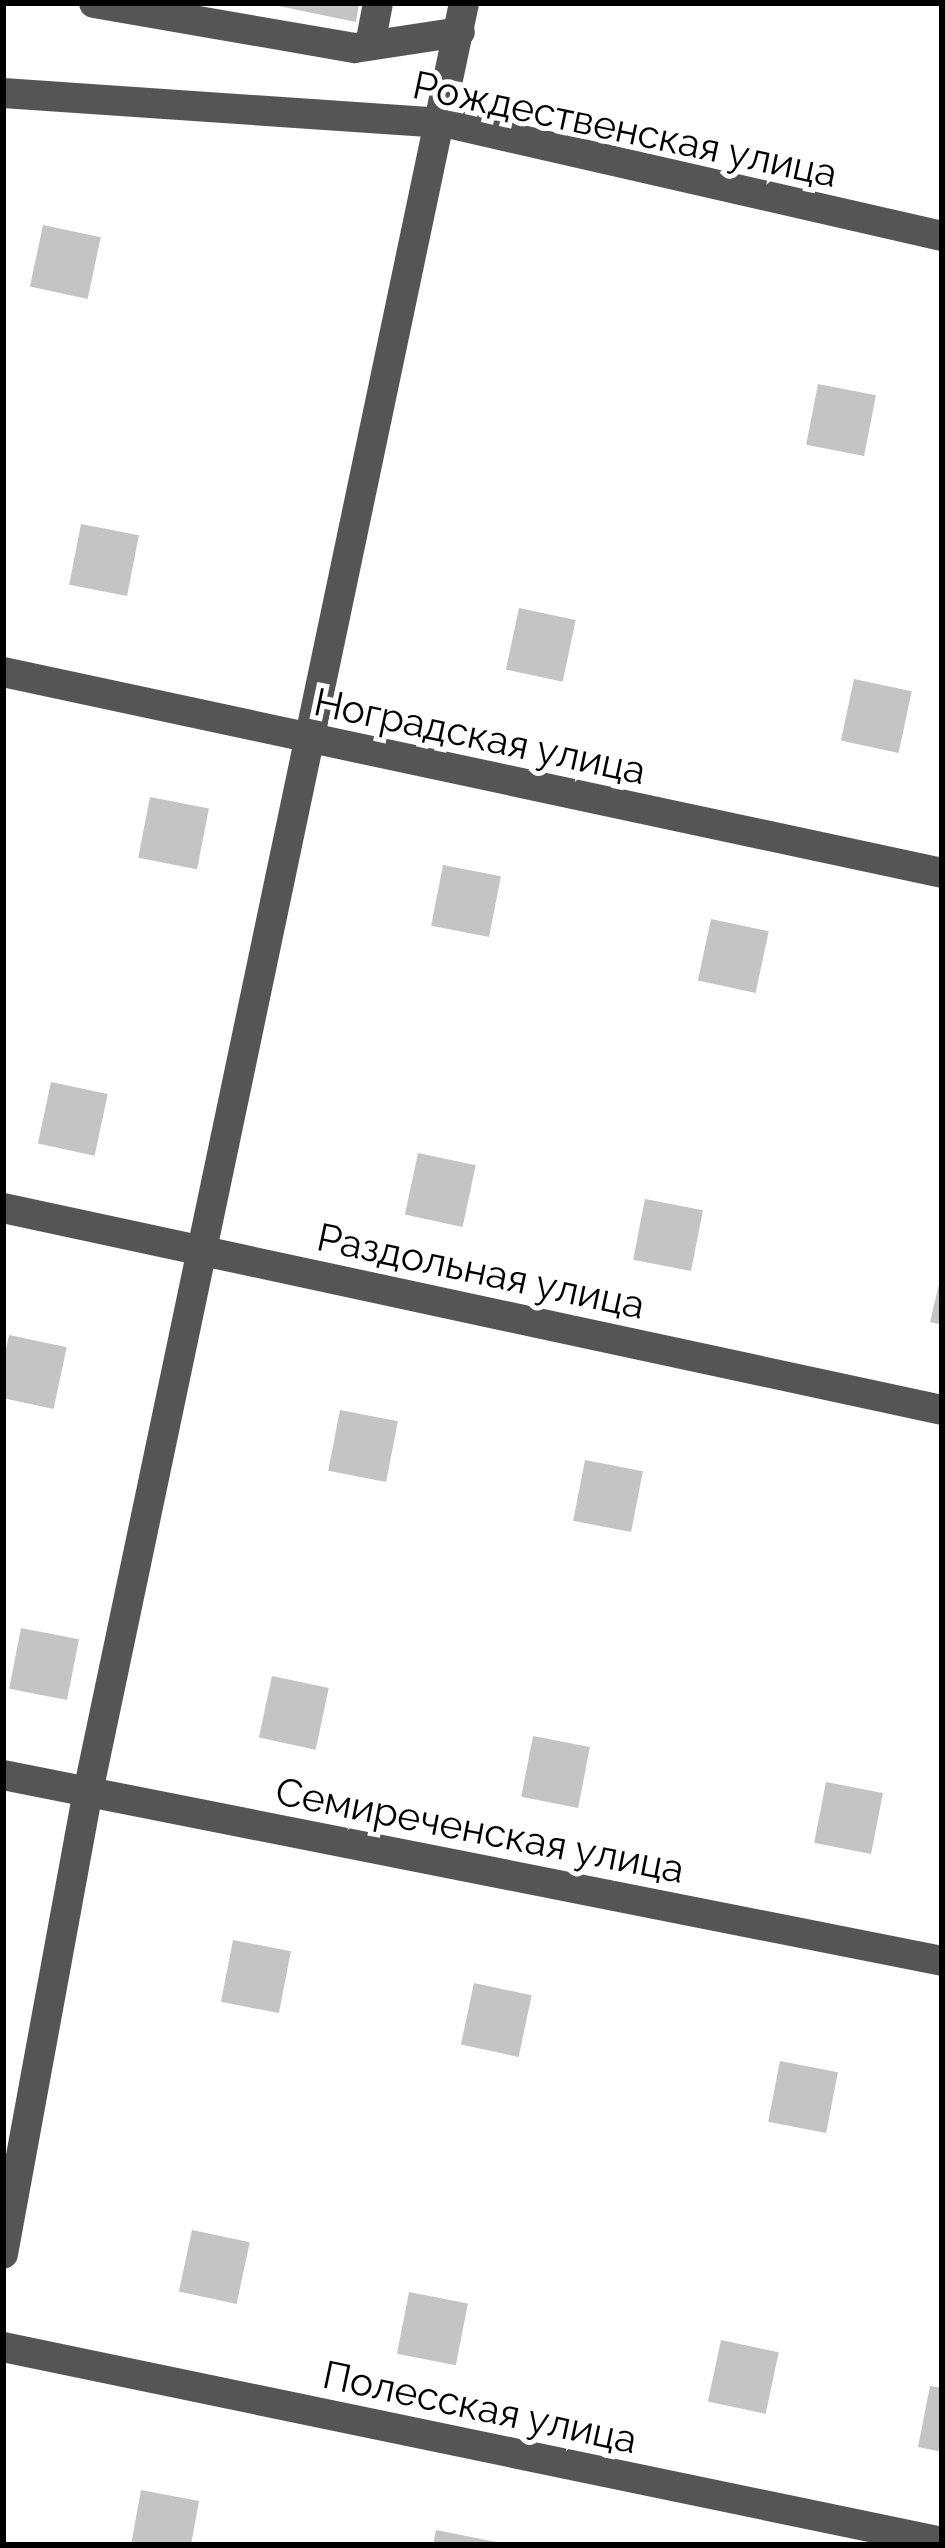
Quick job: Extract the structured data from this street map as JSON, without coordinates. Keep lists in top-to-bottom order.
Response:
{
  "streets": {
    "street": [
      "Рождественская улица",
      "Ноградская улица",
      "Раздольная улица",
      "Семиреченская улица",
      "Полесская улица"
    ]
  }
}
